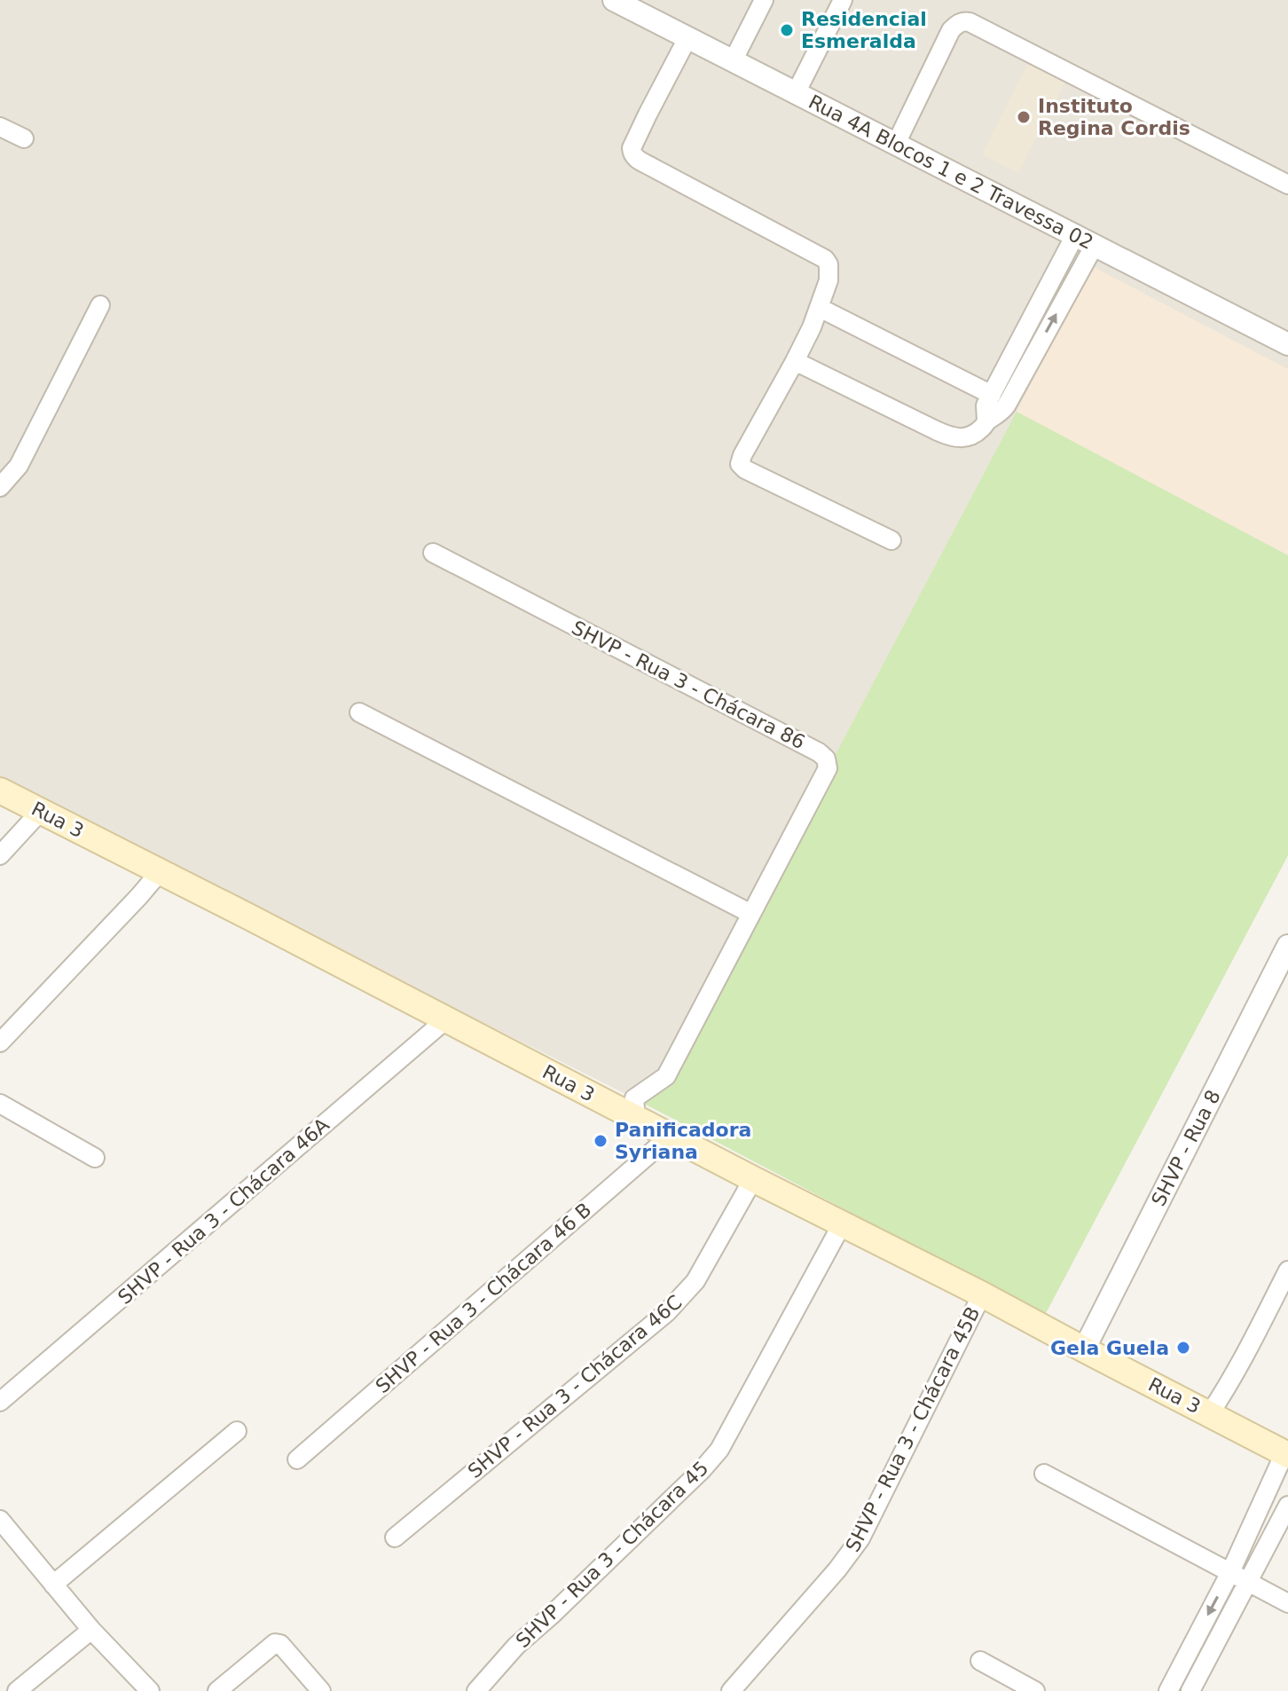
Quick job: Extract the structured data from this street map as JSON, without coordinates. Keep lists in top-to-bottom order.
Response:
{
  "streets": {
    "main road": ["Rua 3"],
    "street": [
      "Rua 4A Blocos 1 e 2 Travessa 02",
      "SHVP - Rua 3 - Chácara 86",
      "SHVP - Rua 8",
      "SHVP - Rua 3 - Chácara 46A",
      "SHVP - Rua 3 - Chácara 46 B",
      "SHVP - Rua 3 - Chácara 46C",
      "SHVP - Rua 3 - Chácara 45B",
      "SHVP - Rua 3 - Chácara 45"
    ]
  },
  "crossings": [
    ["SHVP - Rua 3 - Chácara 86", "Rua 3"],
    ["Rua 3", "SHVP - Rua 8"],
    ["Rua 3", "SHVP - Rua 3 - Chácara 46A"],
    ["Rua 3", "SHVP - Rua 3 - Chácara 46 B"],
    ["Rua 3", "SHVP - Rua 3 - Chácara 46C"],
    ["Rua 3", "SHVP - Rua 3 - Chácara 45B"],
    ["Rua 3", "SHVP - Rua 3 - Chácara 45"]
  ],
  "places": [
    "Residencial Esmeralda",
    "Instituto Regina Cordis",
    "Panificadora Syriana",
    "Gela Guela"
  ]
}
